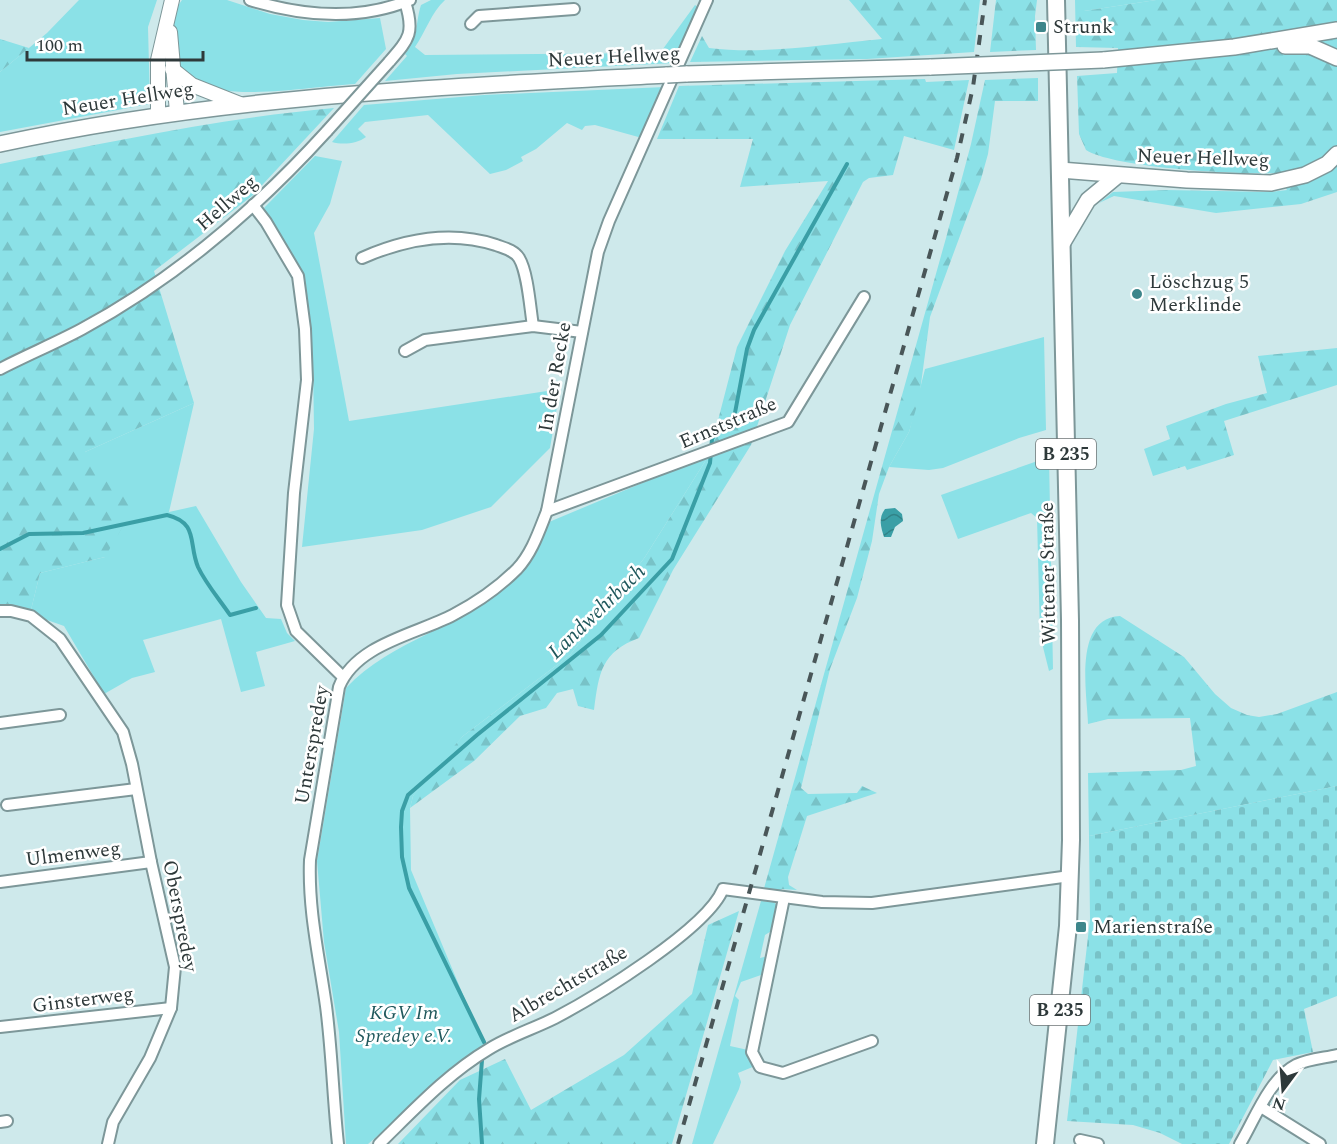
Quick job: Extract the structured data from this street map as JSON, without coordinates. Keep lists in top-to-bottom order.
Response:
{
  "streets": {
    "main road": ["Neuer Hellweg", "B 235", "Wittener Straße"],
    "street": [
      "Hellweg",
      "In der Recke",
      "Ernststraße",
      "Unterspredey",
      "Ulmenweg",
      "Oberspredey",
      "Albrechtstraße",
      "Ginsterweg"
    ]
  },
  "crossings": [
    ["Neuer Hellweg", "Wittener Straße"],
    ["Hellweg", "Unterspredey"],
    ["In der Recke", "Ernststraße"],
    ["In der Recke", "Unterspredey"],
    ["Wittener Straße", "Albrechtstraße"],
    ["Ulmenweg", "Oberspredey"],
    ["Oberspredey", "Ginsterweg"]
  ],
  "water": ["Landwehrbach"],
  "parks": ["KGV Im Spredey e.V."],
  "places": {
    "transit": ["Strunk", "Marienstraße"],
    "other": ["Löschzug 5 Merklinde"]
  },
  "scale_bar": "100 m",
  "north": "bottom"
}
